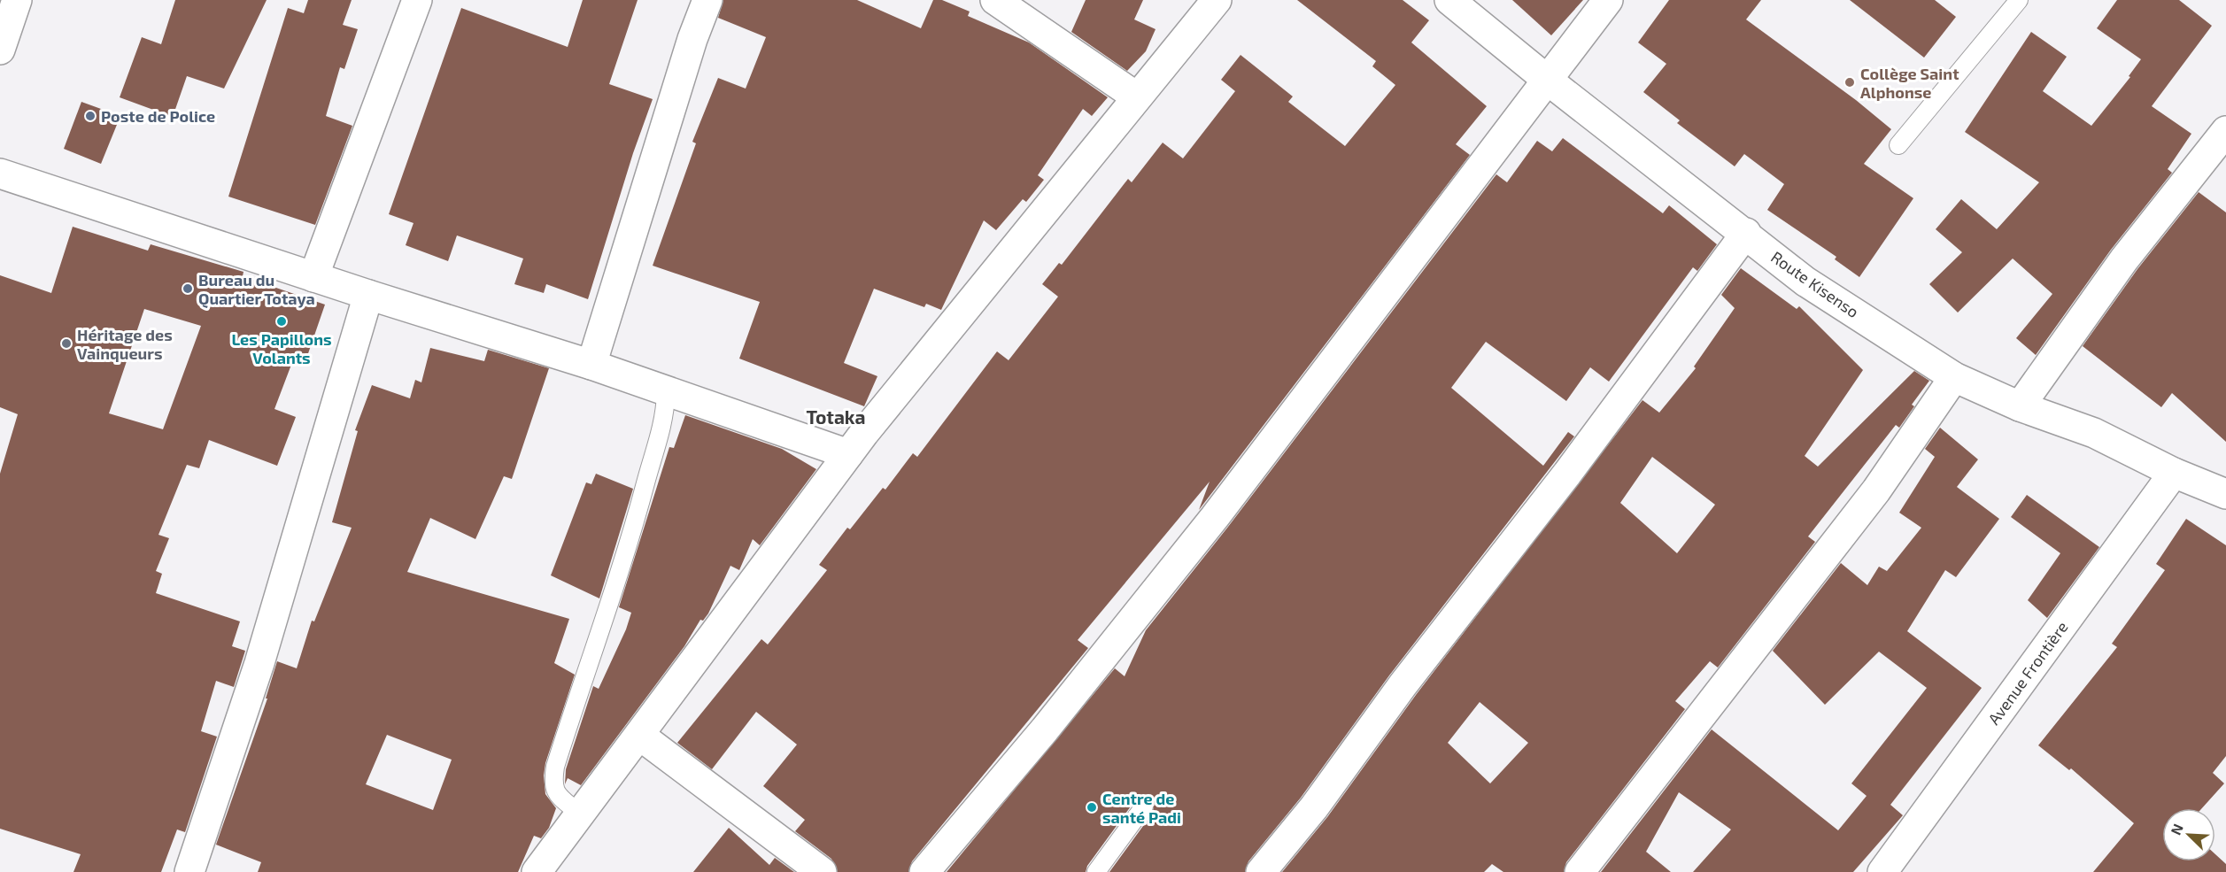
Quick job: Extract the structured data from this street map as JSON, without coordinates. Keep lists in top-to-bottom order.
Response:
{
  "streets": {
    "street": ["Route Kisenso", "Avenue Frontière"]
  },
  "crossings": [
    ["Route Kisenso", "Avenue Frontière"]
  ],
  "districts": ["Totaka"],
  "places": [
    "Collège Saint Alphonse",
    "Poste de Police",
    "Bureau du Quartier Totaya",
    "Les Papillons Volants",
    "Héritage des Vainqueurs",
    "Centre de santé Padi"
  ],
  "north": "top left"
}
